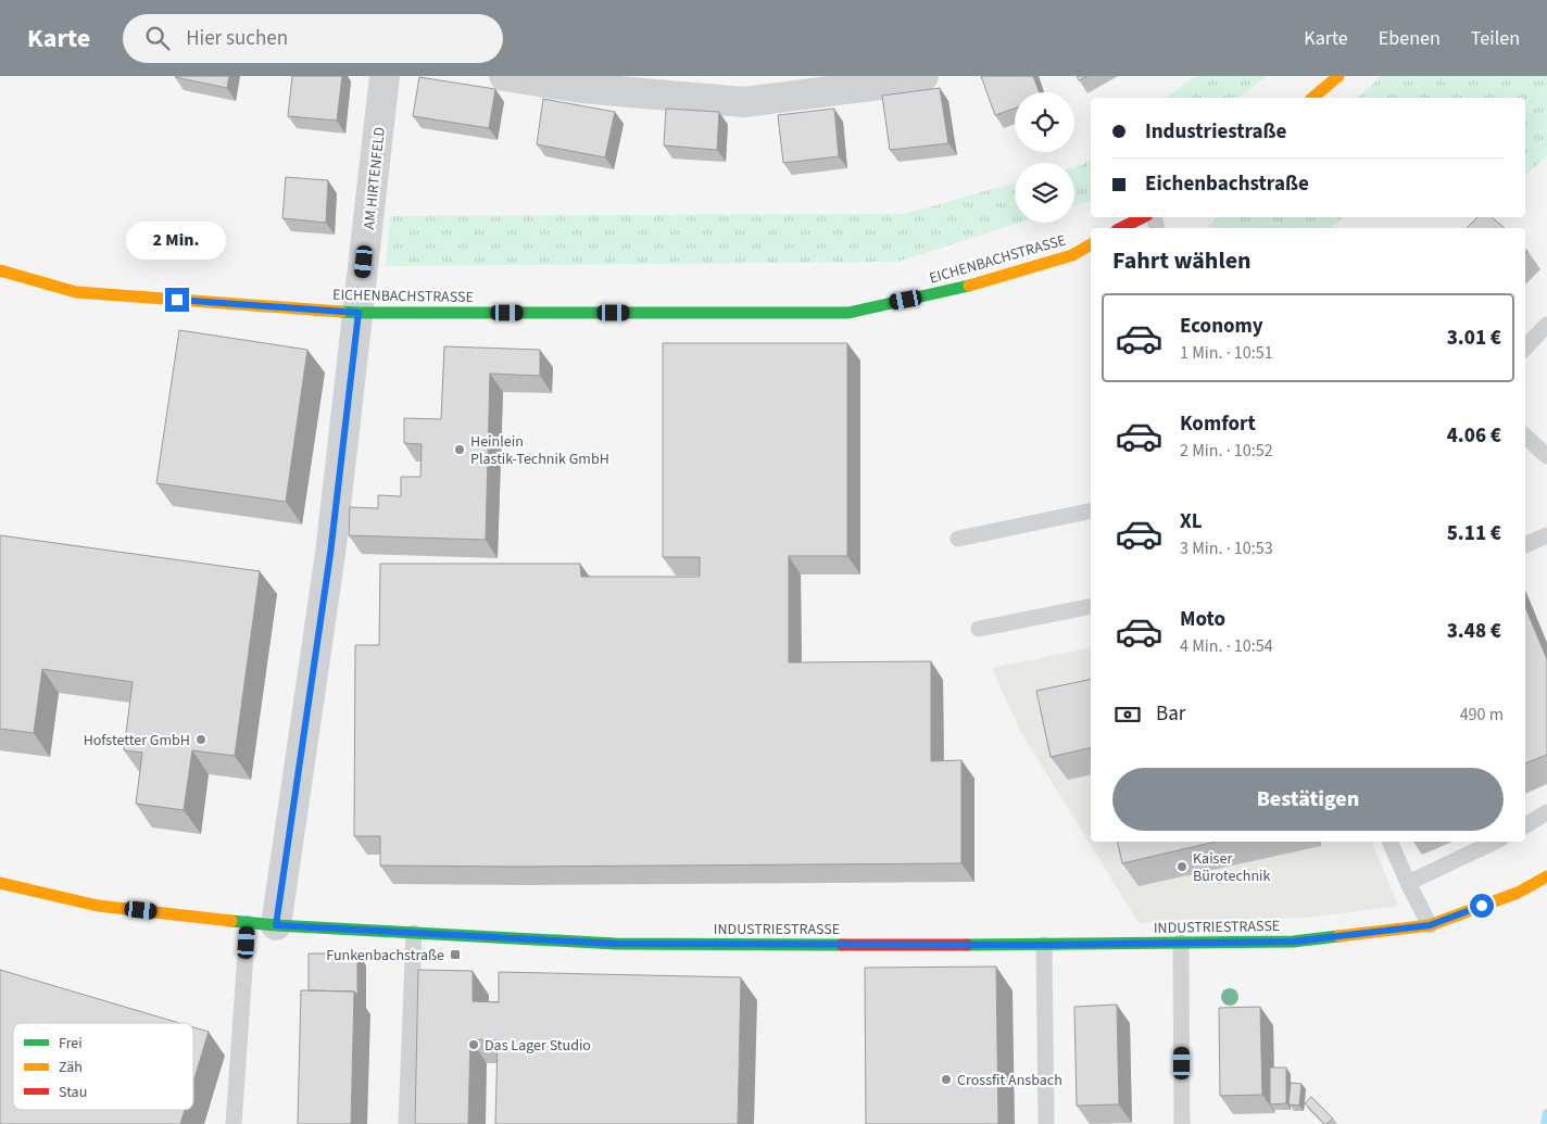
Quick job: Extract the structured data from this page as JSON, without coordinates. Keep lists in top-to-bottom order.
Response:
{
  "streets": {
    "street": ["AM HIRTENFELD", "EICHENBACHSTRASSE", "INDUSTRIESTRASSE"]
  },
  "crossings": [
    ["AM HIRTENFELD", "EICHENBACHSTRASSE"]
  ],
  "places": {
    "other": [
      "Heinlein Plastik-Technik GmbH",
      "Hofstetter GmbH",
      "Kaiser Bürotechnik",
      "Das Lager Studio",
      "Crossfit Ansbach"
    ],
    "transit": ["Funkenbachstraße"]
  },
  "legend": ["Frei", "Zäh", "Stau"],
  "page": {
    "header": "Karte",
    "search": "Hier suchen",
    "nav": ["Karte", "Ebenen", "Teilen"],
    "banner": ["Industriestraße", "Eichenbachstraße"],
    "bubble": "2 Min.",
    "heading": "Fahrt wählen",
    "list": [
      {
        "name": "Economy",
        "note": "1 Min. · 10:51",
        "value": "3.01 €"
      },
      {
        "name": "Komfort",
        "note": "2 Min. · 10:52",
        "value": "4.06 €"
      },
      {
        "name": "XL",
        "note": "3 Min. · 10:53",
        "value": "5.11 €"
      },
      {
        "name": "Moto",
        "note": "4 Min. · 10:54",
        "value": "3.48 €"
      }
    ],
    "pay": ["Bar", "490 m"],
    "buttons": "Bestätigen"
  }
}
